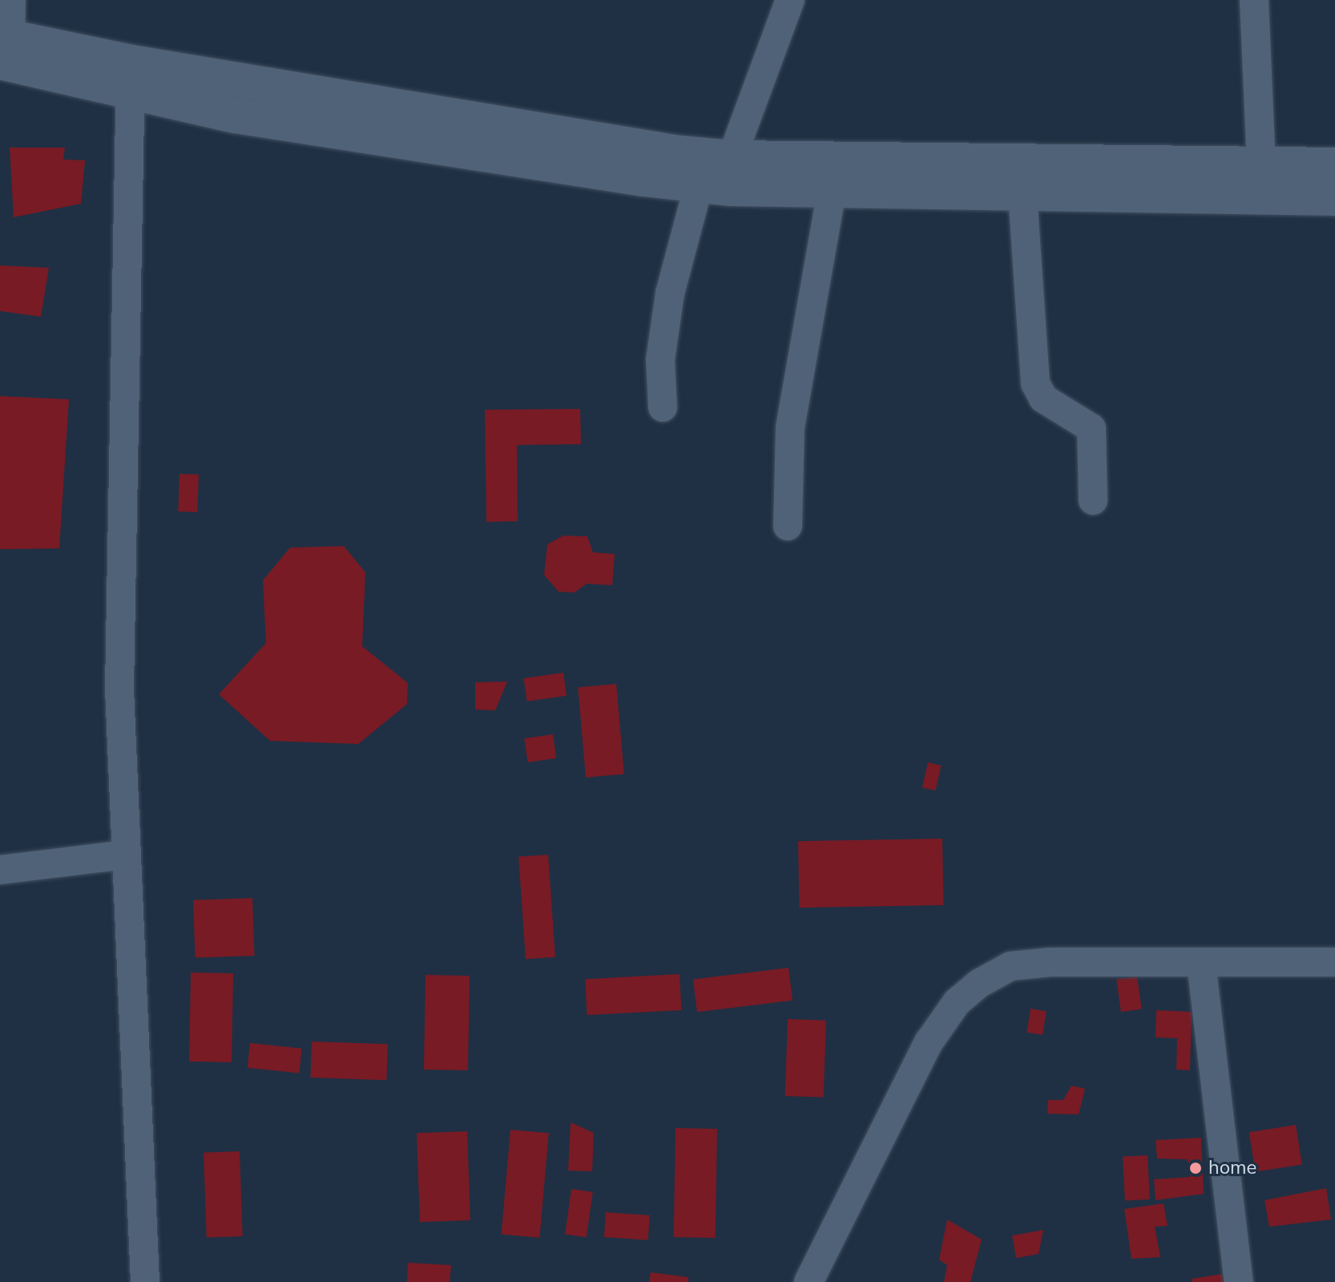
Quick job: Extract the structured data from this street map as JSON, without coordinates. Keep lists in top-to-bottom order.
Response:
{
  "places": ["home"]
}
